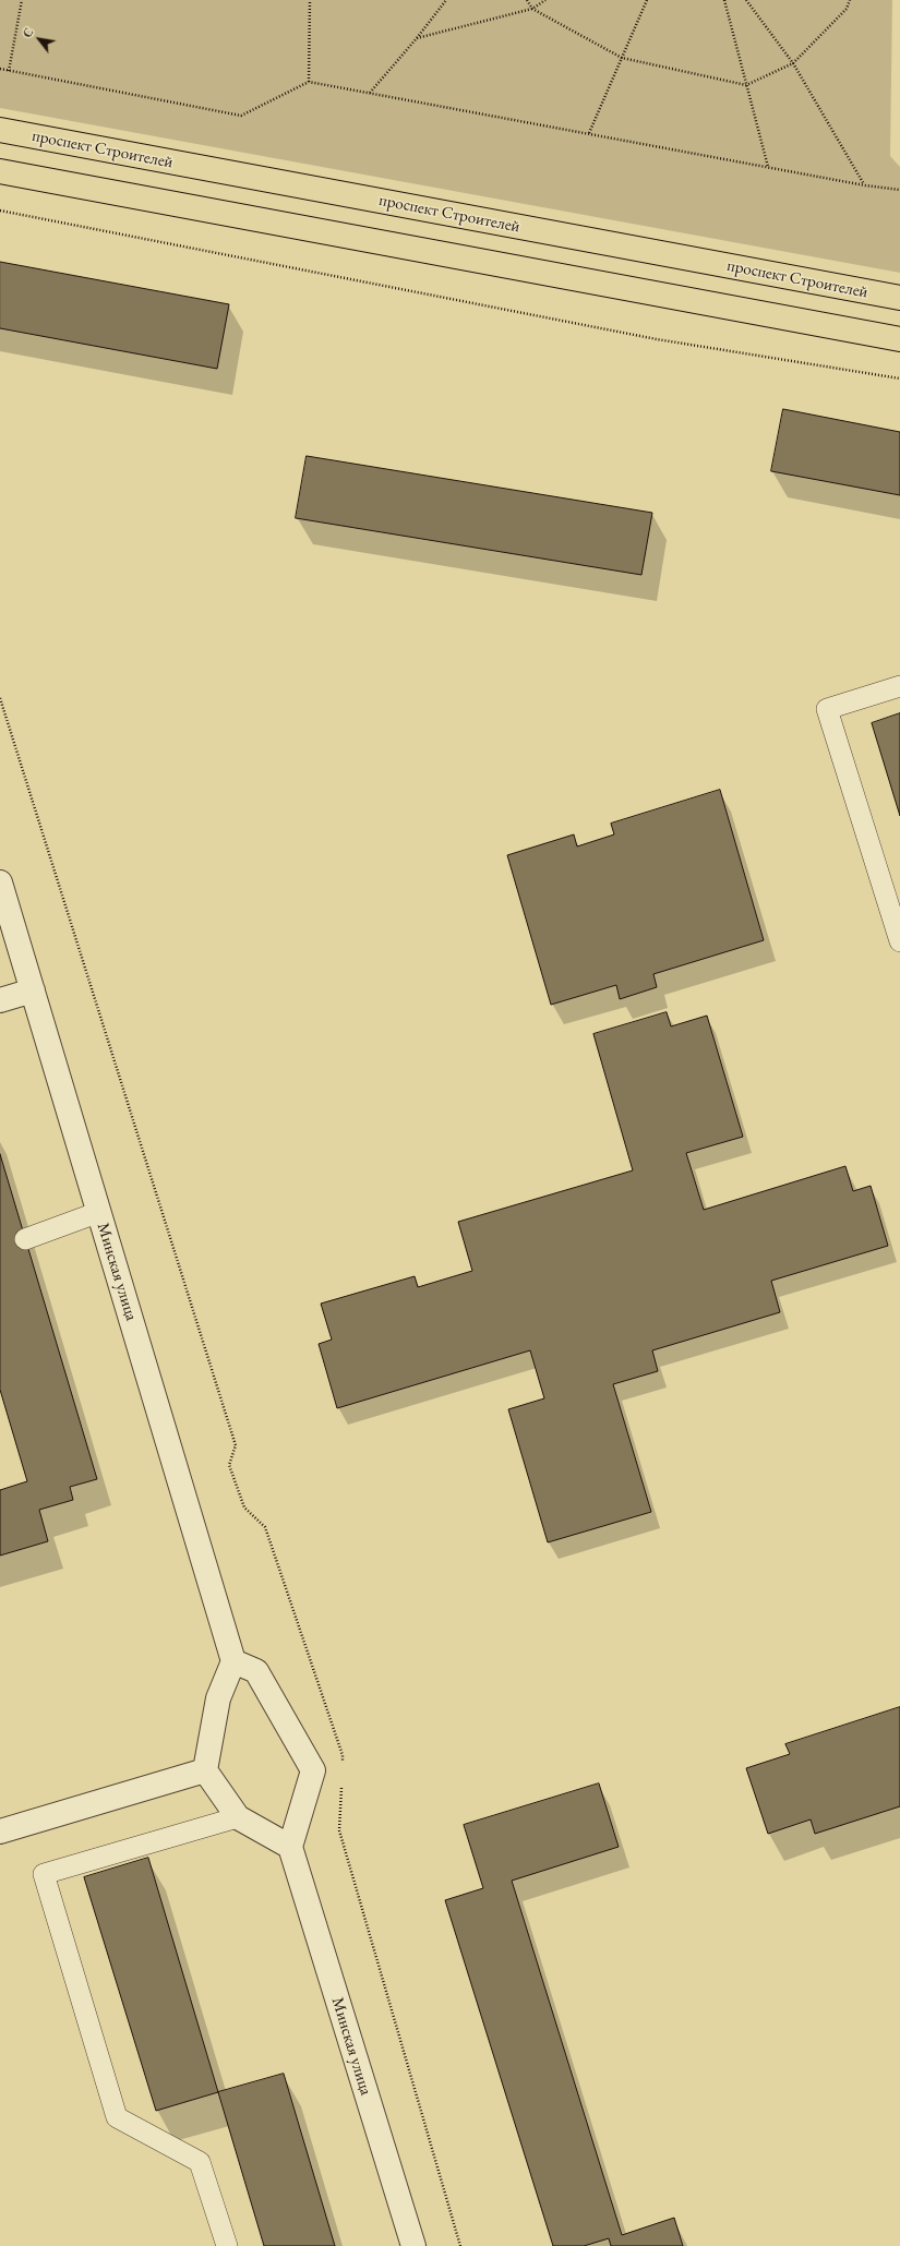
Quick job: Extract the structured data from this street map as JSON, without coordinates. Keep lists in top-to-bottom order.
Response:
{
  "streets": {
    "main road": ["проспект Строителей"],
    "street": ["Минская улица"]
  },
  "north": "top left"
}
